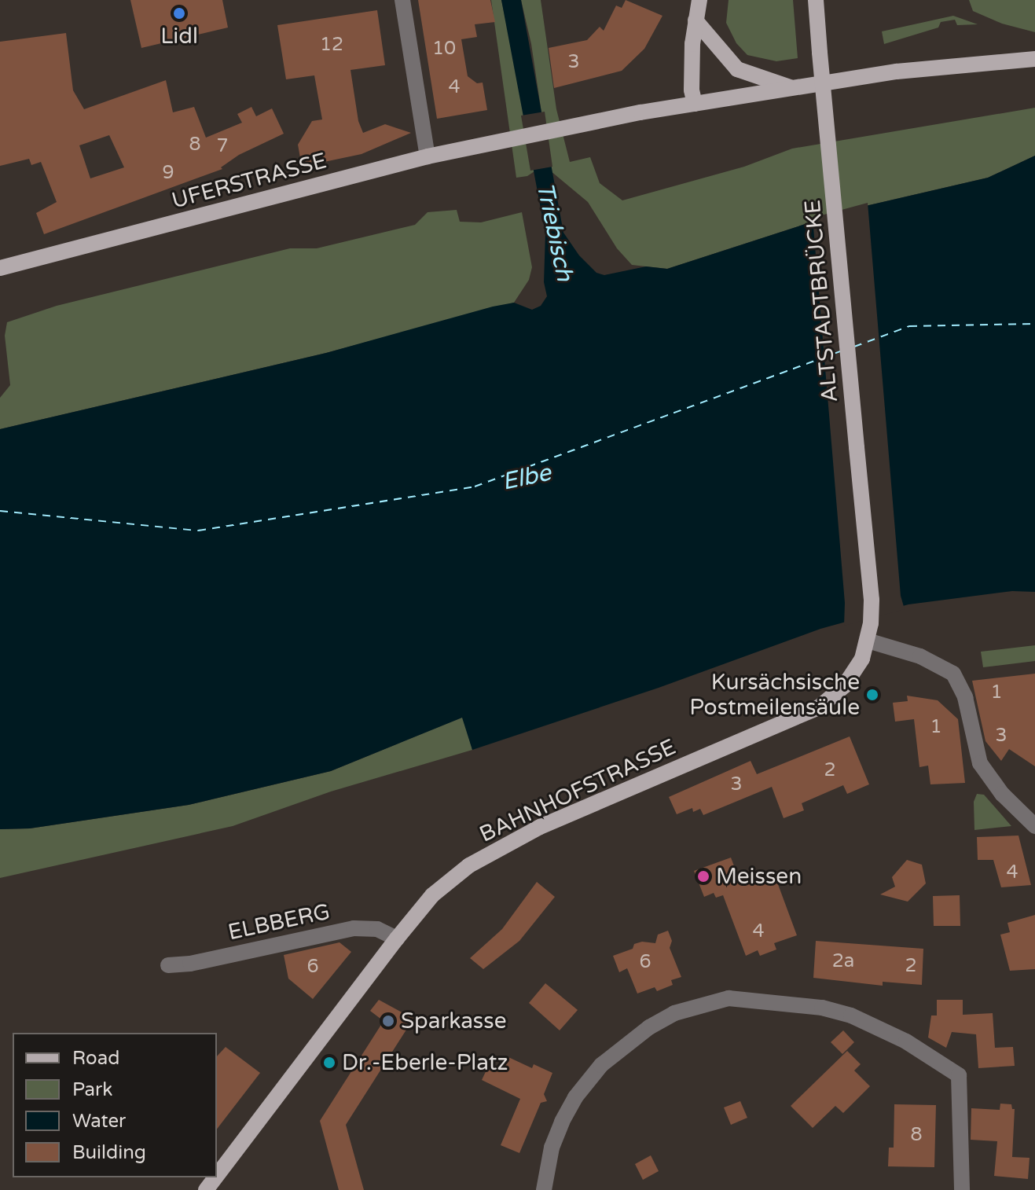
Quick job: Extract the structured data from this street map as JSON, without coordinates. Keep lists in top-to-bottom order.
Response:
{
  "streets": {
    "main road": ["UFERSTRASSE", "ALTSTADTBRÜCKE", "BAHNHOFSTRASSE"],
    "street": ["ELBBERG"]
  },
  "crossings": [
    ["ALTSTADTBRÜCKE", "BAHNHOFSTRASSE"],
    ["BAHNHOFSTRASSE", "ELBBERG"]
  ],
  "water": ["Triebisch", "Elbe"],
  "places": [
    "Lidl",
    "Kursächsische Postmeilensäule",
    "Meissen",
    "Sparkasse",
    "Dr.-Eberle-Platz"
  ],
  "house_numbers": [
    "12",
    "10",
    "3",
    "4",
    "8",
    "7",
    "9",
    "1",
    "1",
    "3",
    "2",
    "3",
    "4",
    "4",
    "2a",
    "6",
    "2",
    "6",
    "8"
  ],
  "legend": [
    "Road",
    "Park",
    "Water",
    "Building"
  ]
}
